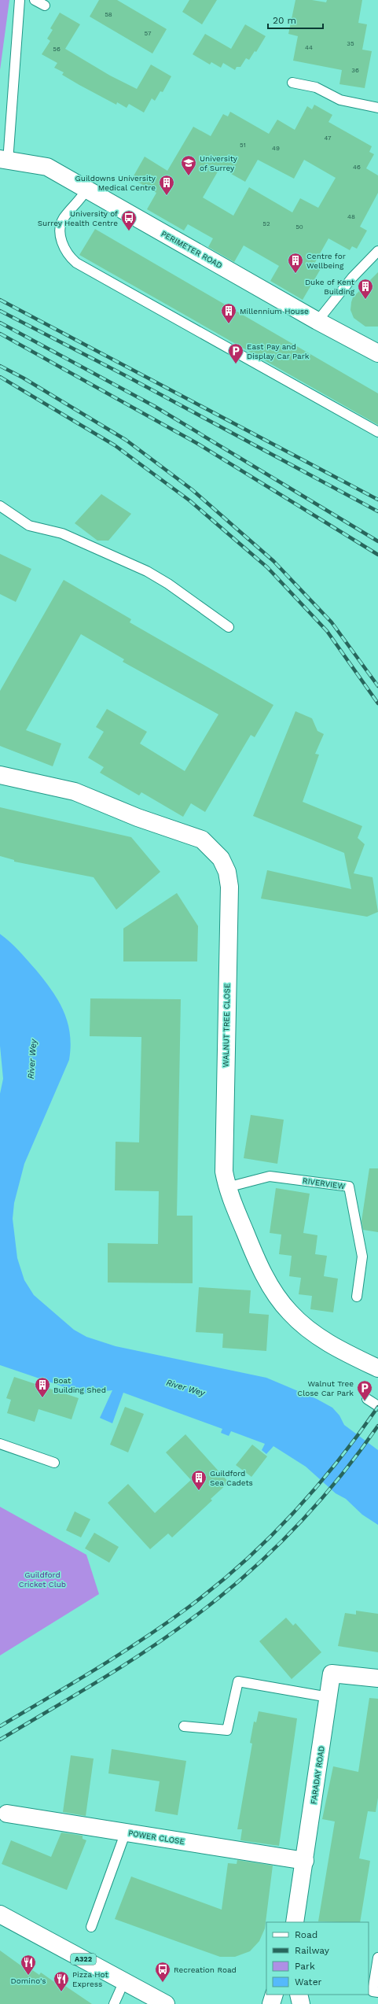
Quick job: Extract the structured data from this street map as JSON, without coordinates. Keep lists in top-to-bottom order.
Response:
{
  "streets": {
    "street": [
      "PERIMETER ROAD",
      "WALNUT TREE CLOSE",
      "FARADAY ROAD",
      "POWER CLOSE",
      "A322"
    ],
    "lane": ["RIVERVIEW"]
  },
  "crossings": [
    ["WALNUT TREE CLOSE", "RIVERVIEW"],
    ["FARADAY ROAD", "POWER CLOSE"]
  ],
  "water": ["River Wey"],
  "parks": ["Guildford Cricket Club"],
  "places": {
    "school or university": ["University of Surrey"],
    "building": [
      "Guildowns University Medical Centre",
      "Centre for Wellbeing",
      "Duke of Kent Building",
      "Millennium House",
      "Boat Building Shed",
      "Guildford Sea Cadets"
    ],
    "bus stop": ["University of Surrey Health Centre", "Recreation Road"],
    "parking": ["East Pay and Display Car Park", "Walnut Tree Close Car Park"],
    "restaurant": ["Domino's", "Pizza Hot Express"]
  },
  "house_numbers": [
    "58",
    "57",
    "35",
    "44",
    "56",
    "36",
    "47",
    "51",
    "49",
    "46",
    "48",
    "52",
    "50"
  ],
  "legend": [
    "Road",
    "Railway",
    "Park",
    "Water"
  ],
  "scale_bar": "20 m"
}
